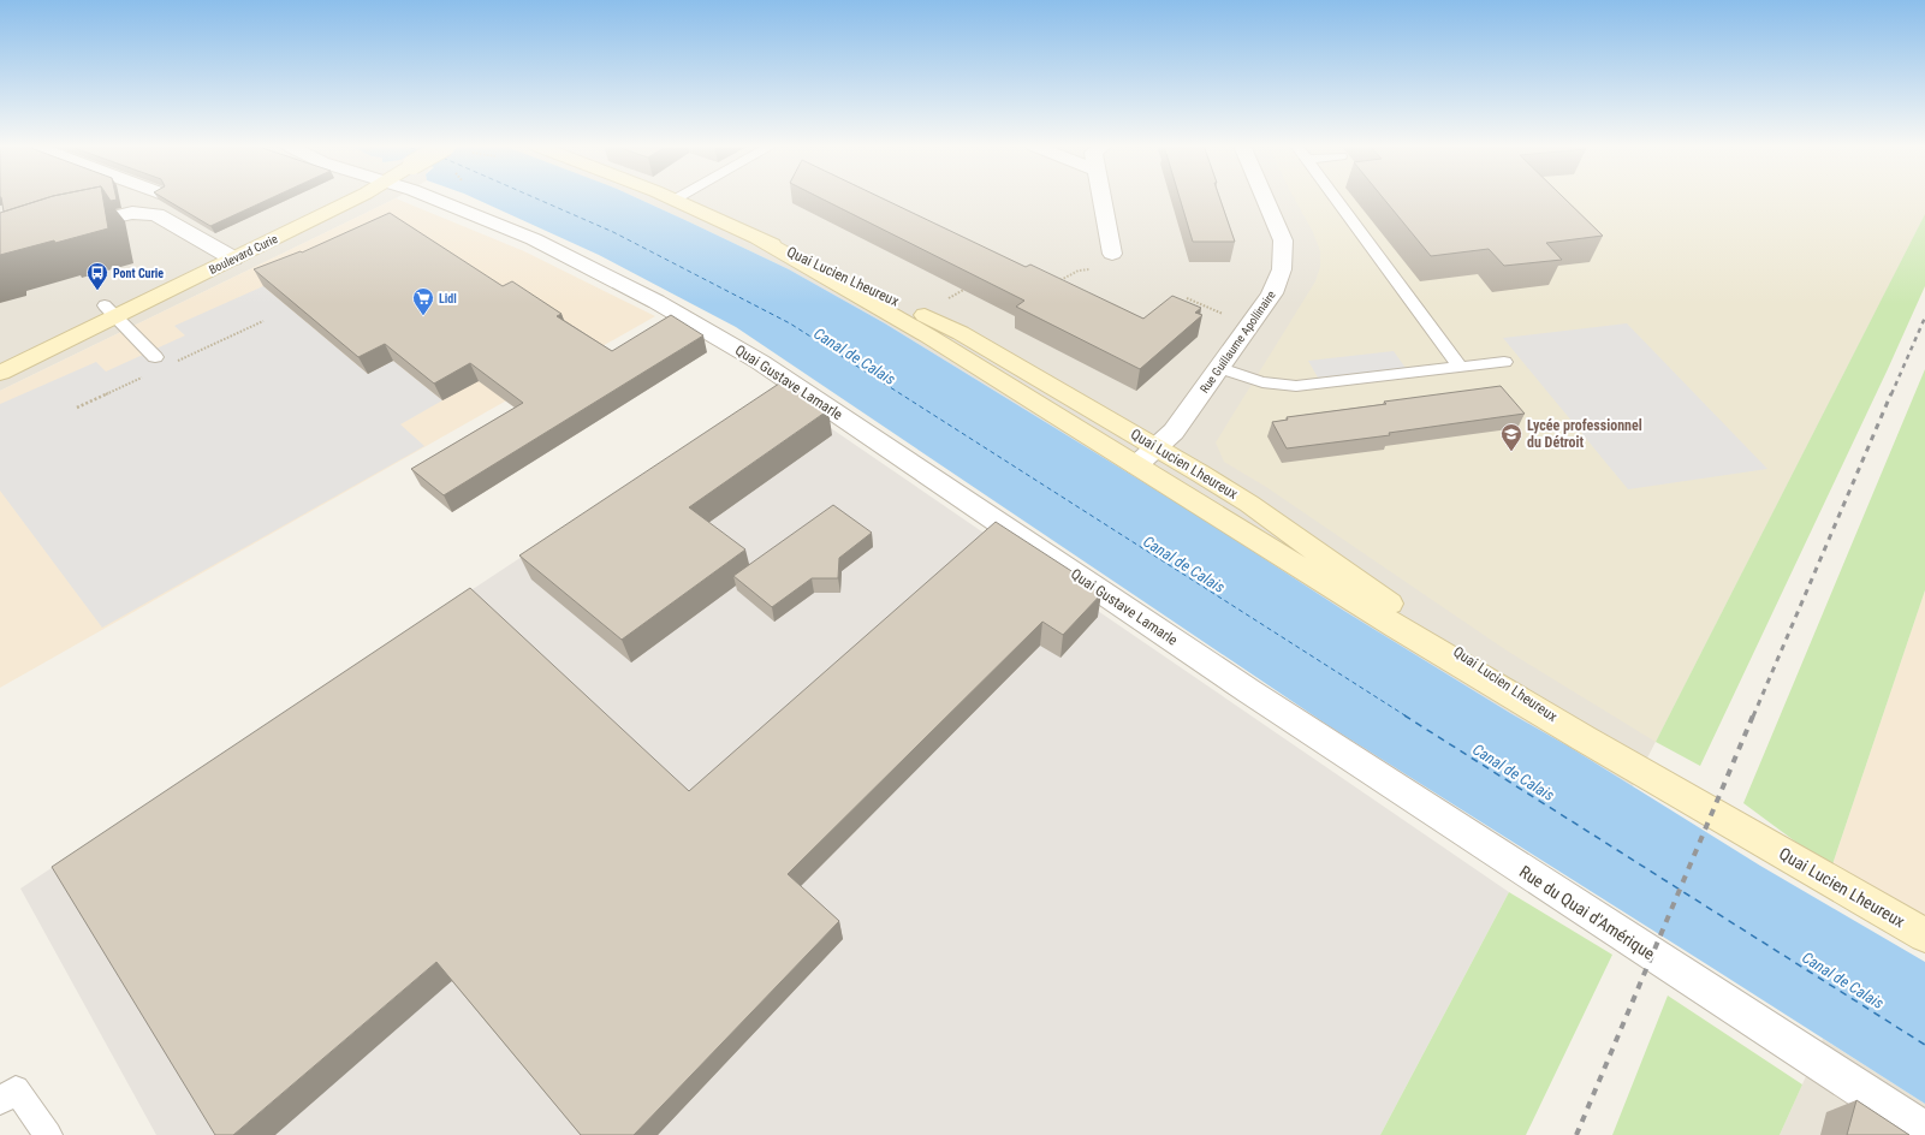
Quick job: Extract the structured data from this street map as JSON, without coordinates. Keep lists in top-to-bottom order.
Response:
{
  "streets": {
    "street": [
      "Boulevard Curie",
      "Quai Lucien Lheureux",
      "Rue Guillaume Apollinaire",
      "Quai Gustave Lamarle",
      "Rue du Quai d'Amérique"
    ]
  },
  "crossings": [
    ["Quai Lucien Lheureux", "Rue Guillaume Apollinaire"],
    ["Quai Gustave Lamarle", "Rue du Quai d'Amérique"]
  ],
  "water": ["Canal de Calais"],
  "places": {
    "bus stop": ["Pont Curie"],
    "supermarket": ["Lidl"],
    "school or university": ["Lycée professionnel du Détroit"]
  }
}
